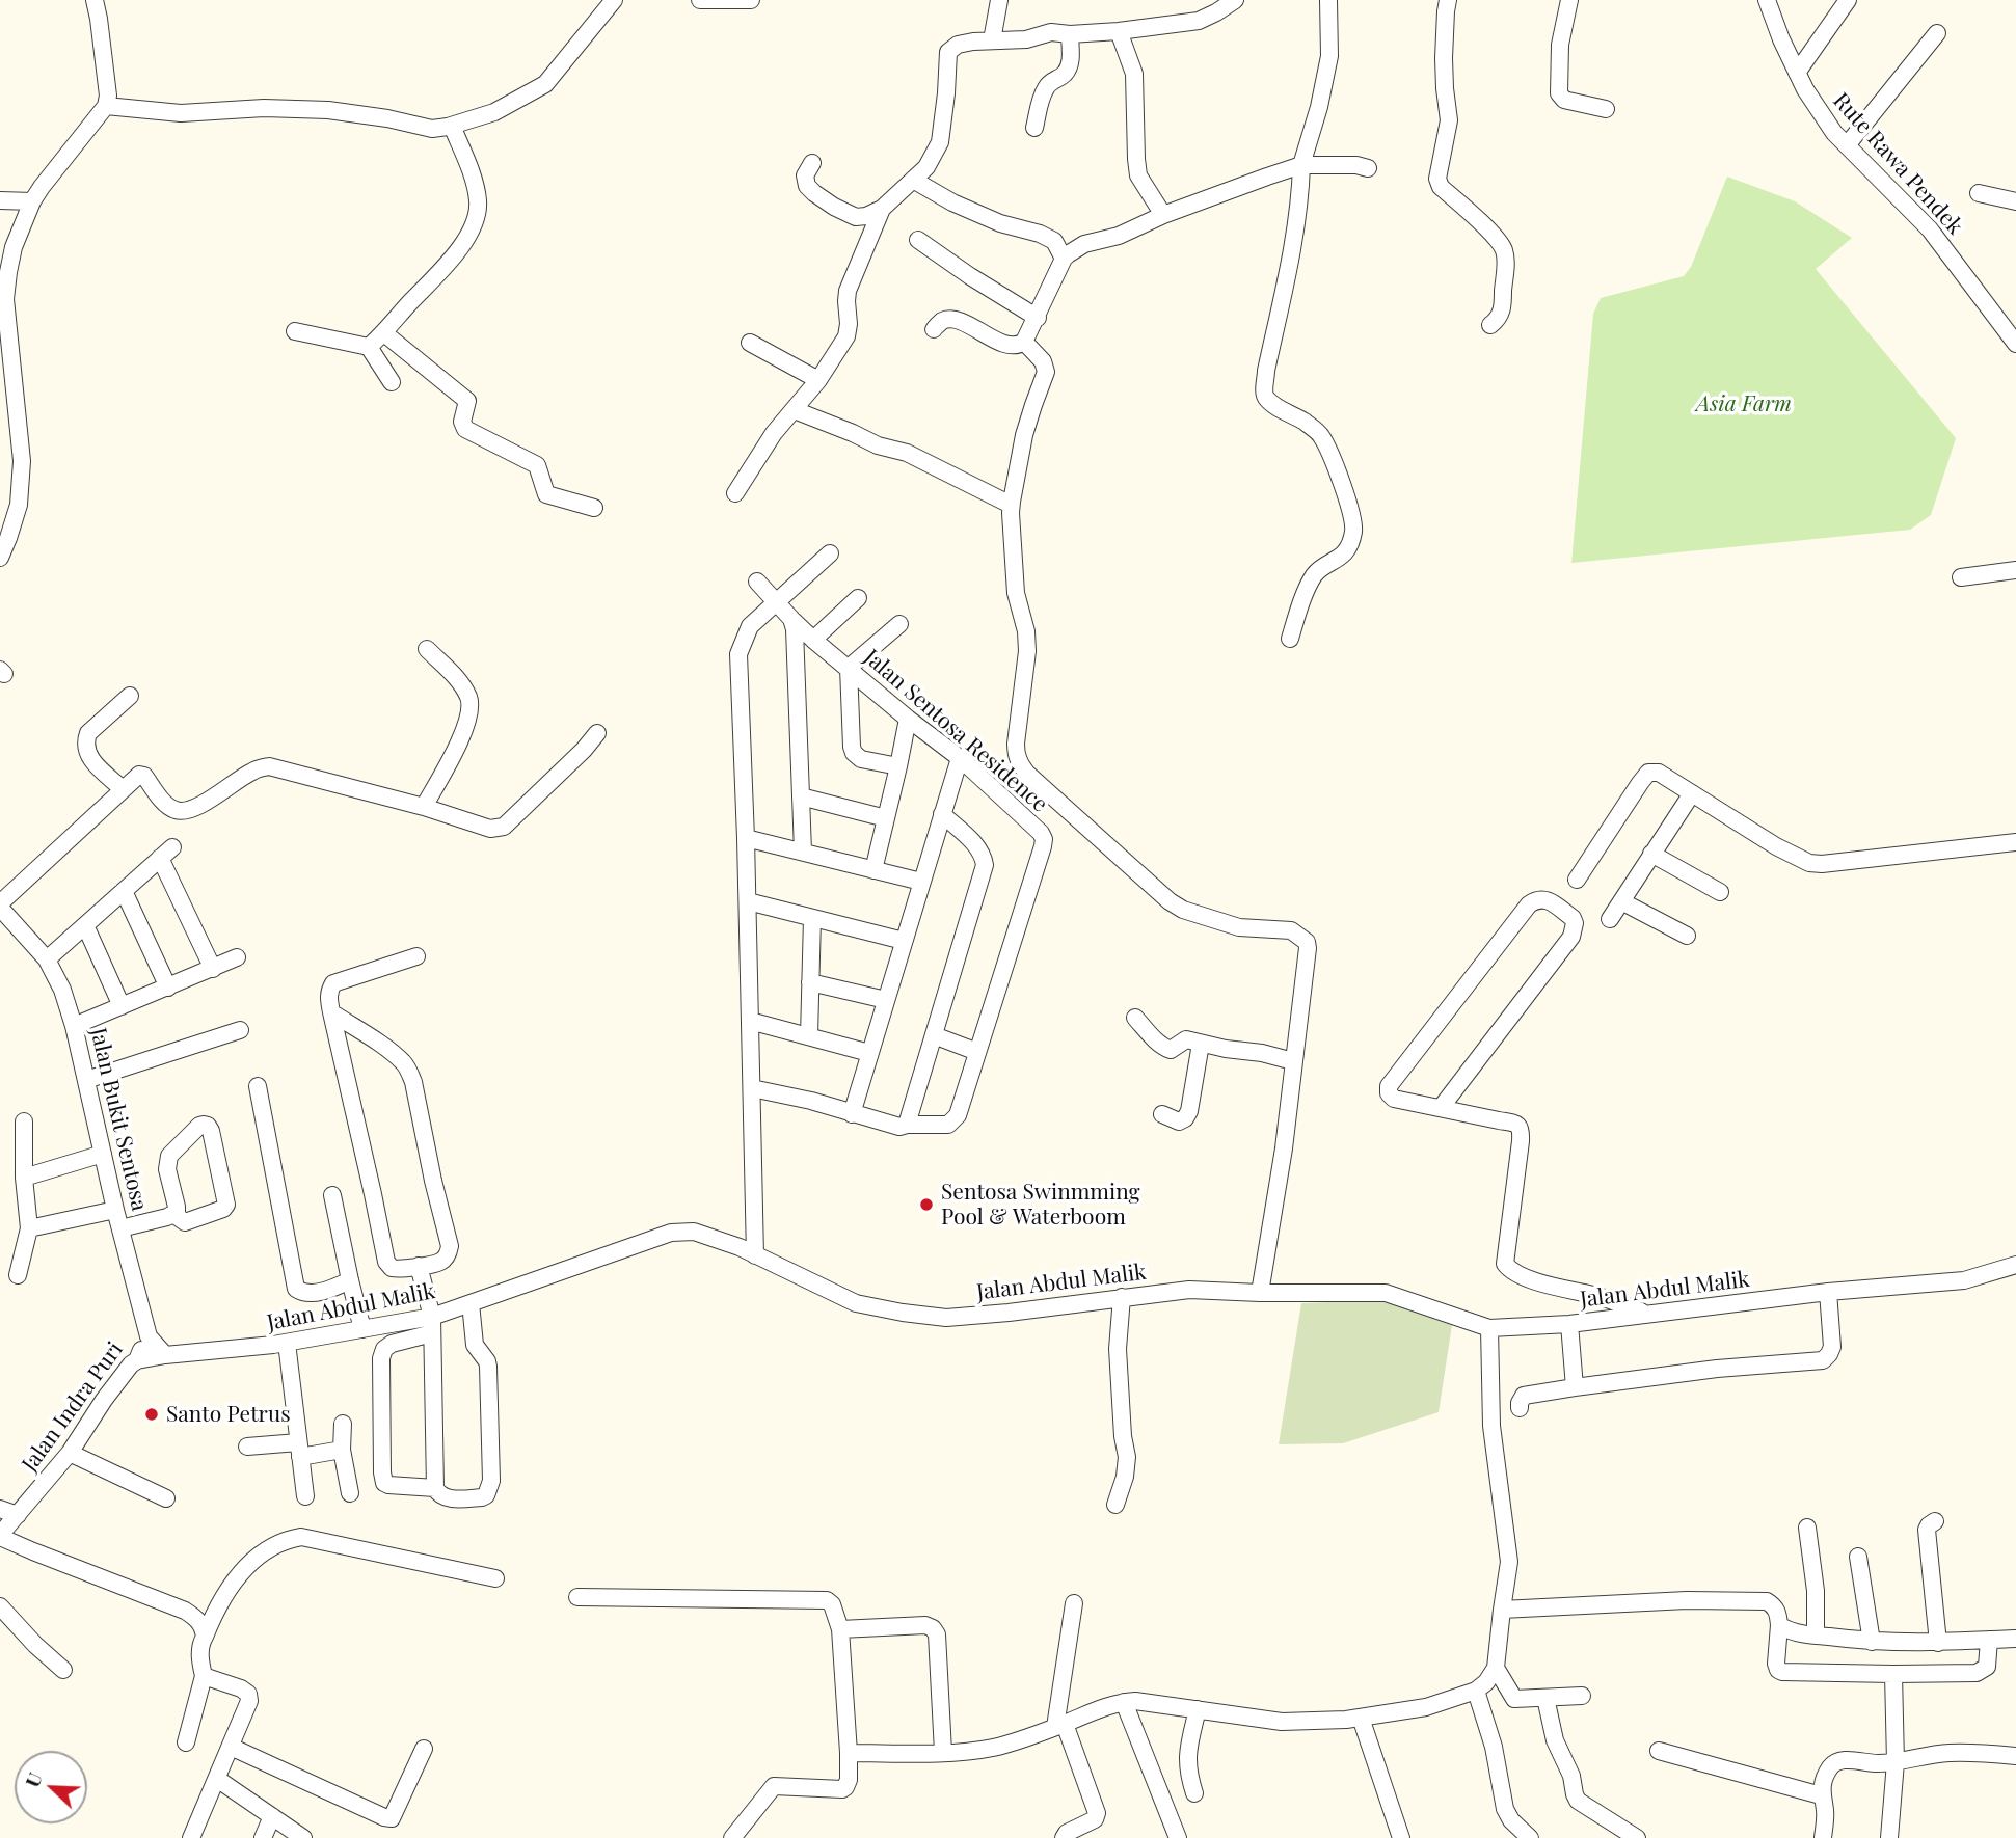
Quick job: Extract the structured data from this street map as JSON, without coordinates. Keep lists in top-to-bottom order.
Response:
{
  "streets": {
    "street": [
      "Rute Rawa Pendek",
      "Jalan Sentosa Residence",
      "Jalan Bukit Sentosa",
      "Jalan Abdul Malik",
      "Jalan Indra Puri"
    ]
  },
  "crossings": [
    ["Jalan Bukit Sentosa", "Jalan Abdul Malik"],
    ["Jalan Bukit Sentosa", "Jalan Indra Puri"],
    ["Jalan Abdul Malik", "Jalan Indra Puri"]
  ],
  "parks": ["Asia Farm"],
  "places": ["Sentosa Swinmming Pool & Waterboom", "Santo Petrus"],
  "north": "top left"
}
